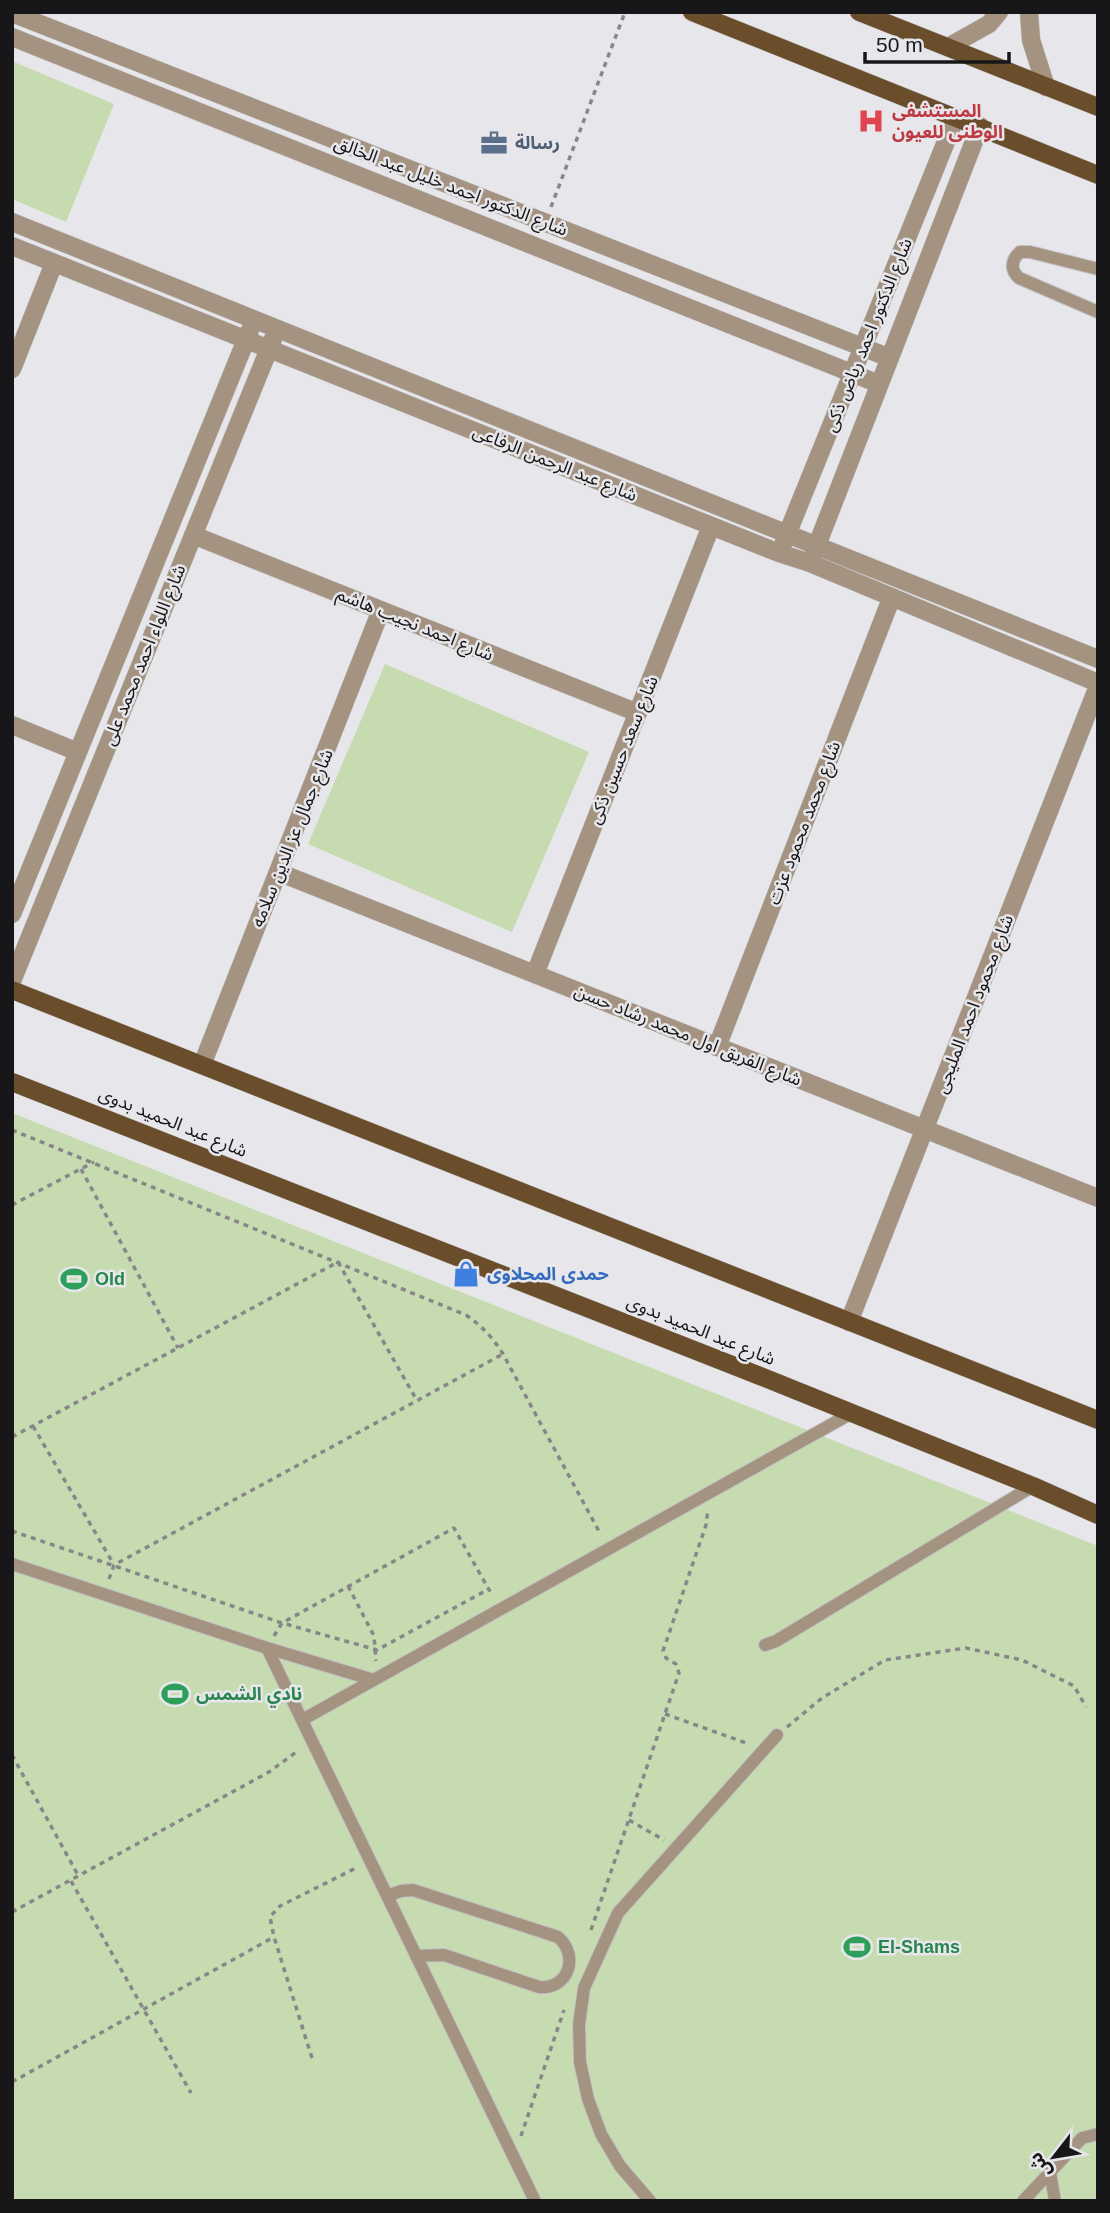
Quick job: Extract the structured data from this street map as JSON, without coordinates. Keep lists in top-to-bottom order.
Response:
{
  "streets": {
    "main road": ["شارع عبد الحميد بدوى"],
    "street": [
      "شارع الدكتور احمد خليل عبد الخالق",
      "شارع الدكتور احمد رياض ذكى",
      "شارع عبد الرحمن الرفاعى",
      "شارع احمد نجيب هاشم",
      "شارع اللواء احمد محمد على",
      "شارع سعد حسين ذكى",
      "شارع محمد محمود عزت",
      "شارع جمال عز الدين سلامه",
      "شارع محمود احمد المليجى",
      "شارع الفريق اول محمد رشاد حسن"
    ]
  },
  "crossings": [
    ["شارع الدكتور احمد خليل عبد الخالق", "شارع الدكتور احمد رياض ذكى"],
    ["شارع الدكتور احمد رياض ذكى", "شارع عبد الرحمن الرفاعى"],
    ["شارع عبد الرحمن الرفاعى", "شارع اللواء احمد محمد على"],
    ["شارع عبد الرحمن الرفاعى", "شارع سعد حسين ذكى"],
    ["شارع عبد الرحمن الرفاعى", "شارع محمد محمود عزت"],
    ["شارع عبد الرحمن الرفاعى", "شارع محمود احمد المليجى"],
    ["شارع احمد نجيب هاشم", "شارع اللواء احمد محمد على"],
    ["شارع احمد نجيب هاشم", "شارع سعد حسين ذكى"],
    ["شارع احمد نجيب هاشم", "شارع جمال عز الدين سلامه"],
    ["شارع سعد حسين ذكى", "شارع الفريق اول محمد رشاد حسن"],
    ["شارع محمد محمود عزت", "شارع الفريق اول محمد رشاد حسن"],
    ["شارع جمال عز الدين سلامه", "شارع الفريق اول محمد رشاد حسن"],
    ["شارع محمود احمد المليجى", "شارع الفريق اول محمد رشاد حسن"]
  ],
  "places": {
    "hospital": ["المستشفى الوطنى للعيون"],
    "office": ["رسالة"],
    "shop": ["حمدى المحلاوى"],
    "sports": ["Old", "نادي الشمس", "El-Shams"]
  },
  "scale_bar": "50 m",
  "north": "bottom left"
}
